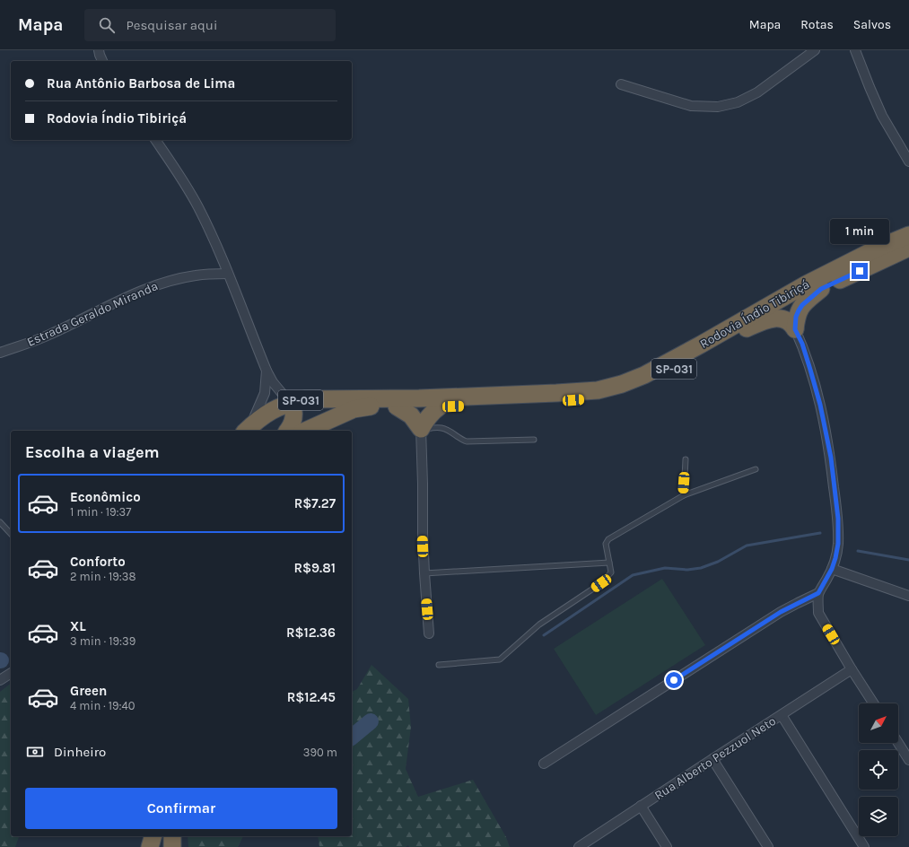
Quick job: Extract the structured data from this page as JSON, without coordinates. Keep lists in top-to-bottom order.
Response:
{
  "streets": {
    "highway": ["Rodovia Índio Tibiriçá", "SP-031"],
    "street": ["Estrada Geraldo Miranda", "Rua Alberto Pezzuol Neto"]
  },
  "north": "top right",
  "page": {
    "header": "Mapa",
    "search": "Pesquisar aqui",
    "nav": ["Mapa", "Rotas", "Salvos"],
    "banner": ["Rua Antônio Barbosa de Lima", "Rodovia Índio Tibiriçá"],
    "bubble": "1 min",
    "heading": "Escolha a viagem",
    "list": [
      {
        "name": "Econômico",
        "note": "1 min · 19:37",
        "value": "R$7.27"
      },
      {
        "name": "Conforto",
        "note": "2 min · 19:38",
        "value": "R$9.81"
      },
      {
        "name": "XL",
        "note": "3 min · 19:39",
        "value": "R$12.36"
      },
      {
        "name": "Green",
        "note": "4 min · 19:40",
        "value": "R$12.45"
      }
    ],
    "pay": ["Dinheiro", "390 m"],
    "buttons": "Confirmar"
  }
}
